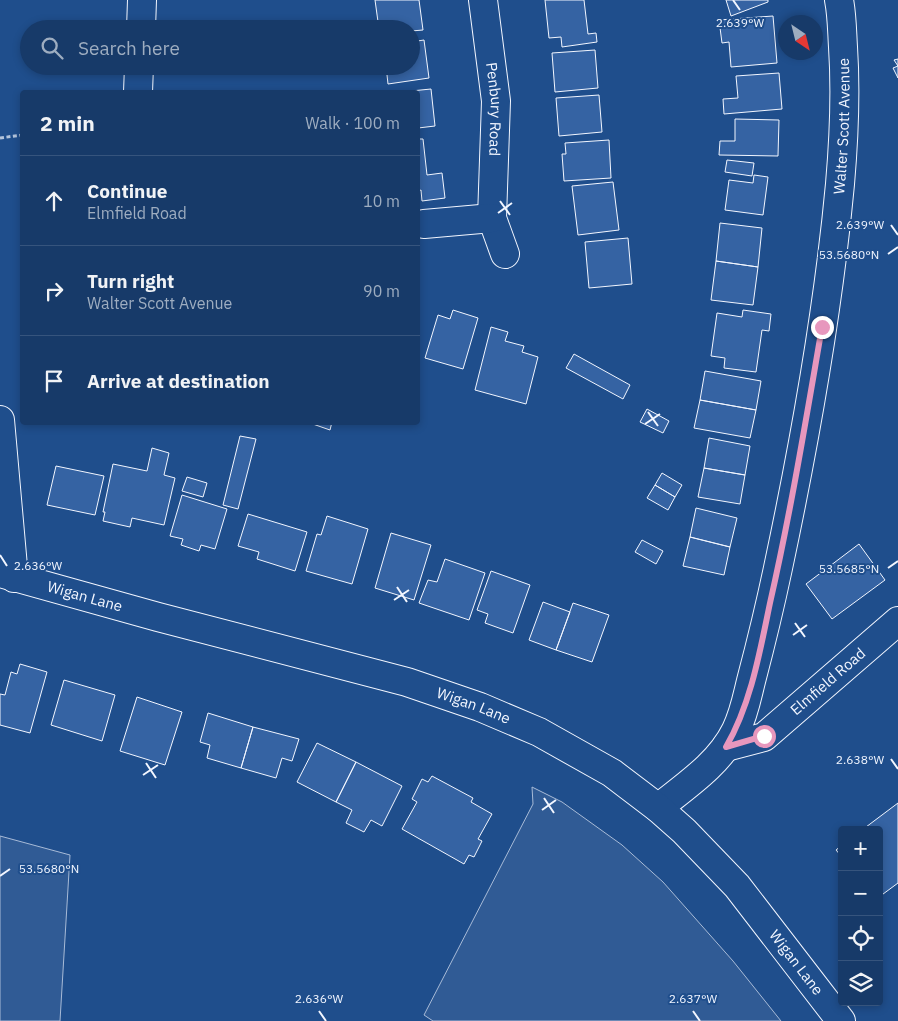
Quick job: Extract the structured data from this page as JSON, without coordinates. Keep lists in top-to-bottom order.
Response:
{
  "streets": {
    "main road": [
      "Penbury Road",
      "Walter Scott Avenue",
      "Wigan Lane",
      "Elmfield Road"
    ]
  },
  "crossings": [
    ["Walter Scott Avenue", "Wigan Lane"],
    ["Walter Scott Avenue", "Elmfield Road"]
  ],
  "north": "bottom right",
  "page": {
    "search": "Search here",
    "heading": ["2 min", "Walk · 100 m"],
    "list": [
      ["Continue", "Elmfield Road", "10 m"],
      ["Turn right", "Walter Scott Avenue", "90 m"],
      "Arrive at destination"
    ],
    "map_buttons": ["+", "−"]
  },
  "coordinates": [
    "2.639°W",
    "53.5680°N",
    "2.636°W",
    "53.5685°N",
    "2.638°W",
    "2.637°W"
  ]
}
